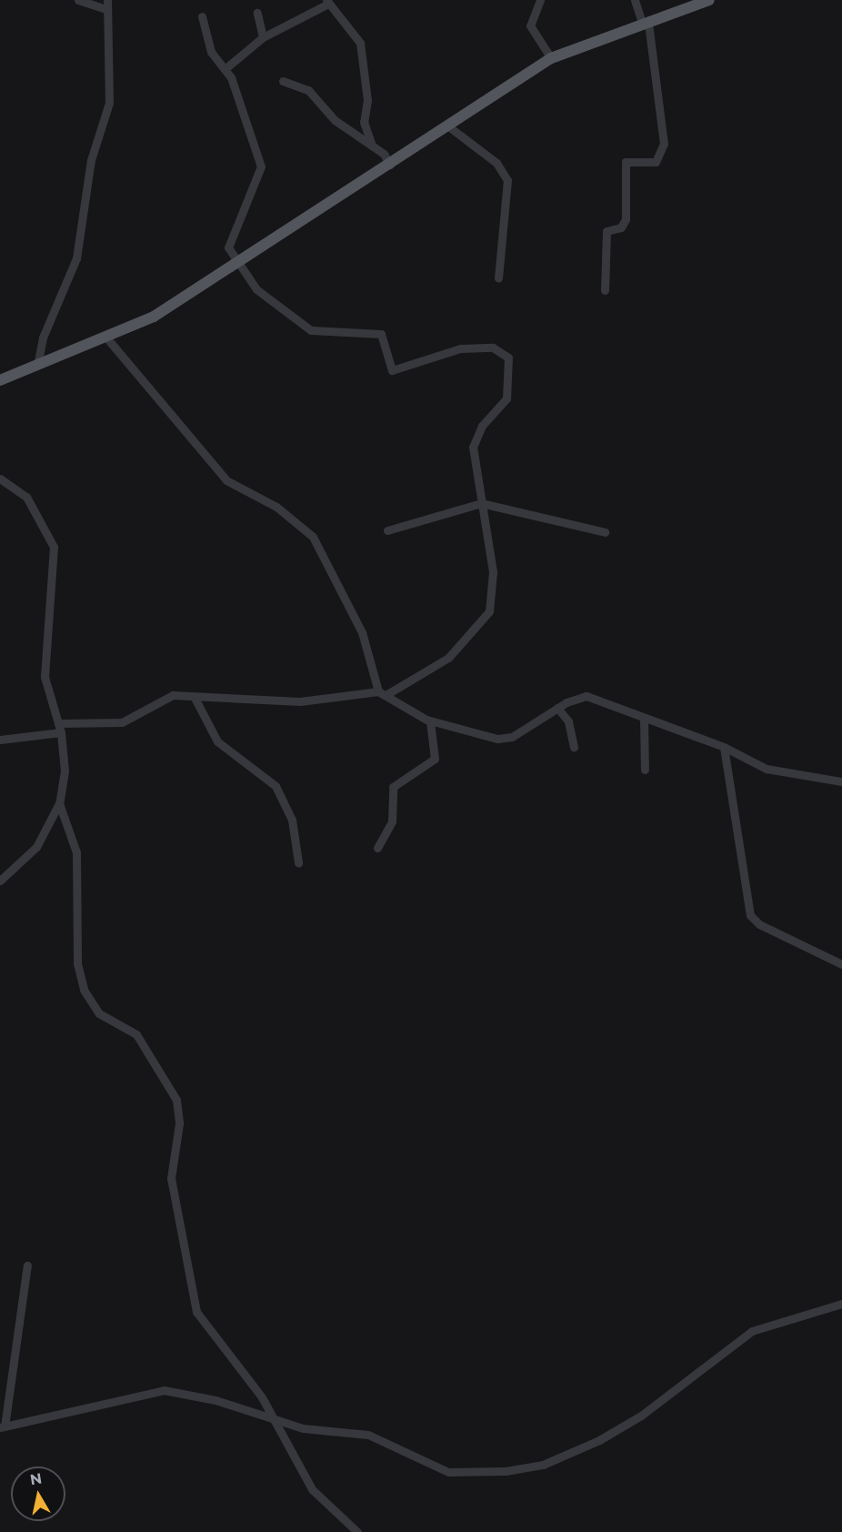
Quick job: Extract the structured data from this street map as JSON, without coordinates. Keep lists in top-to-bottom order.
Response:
{
  "north": "top"
}
